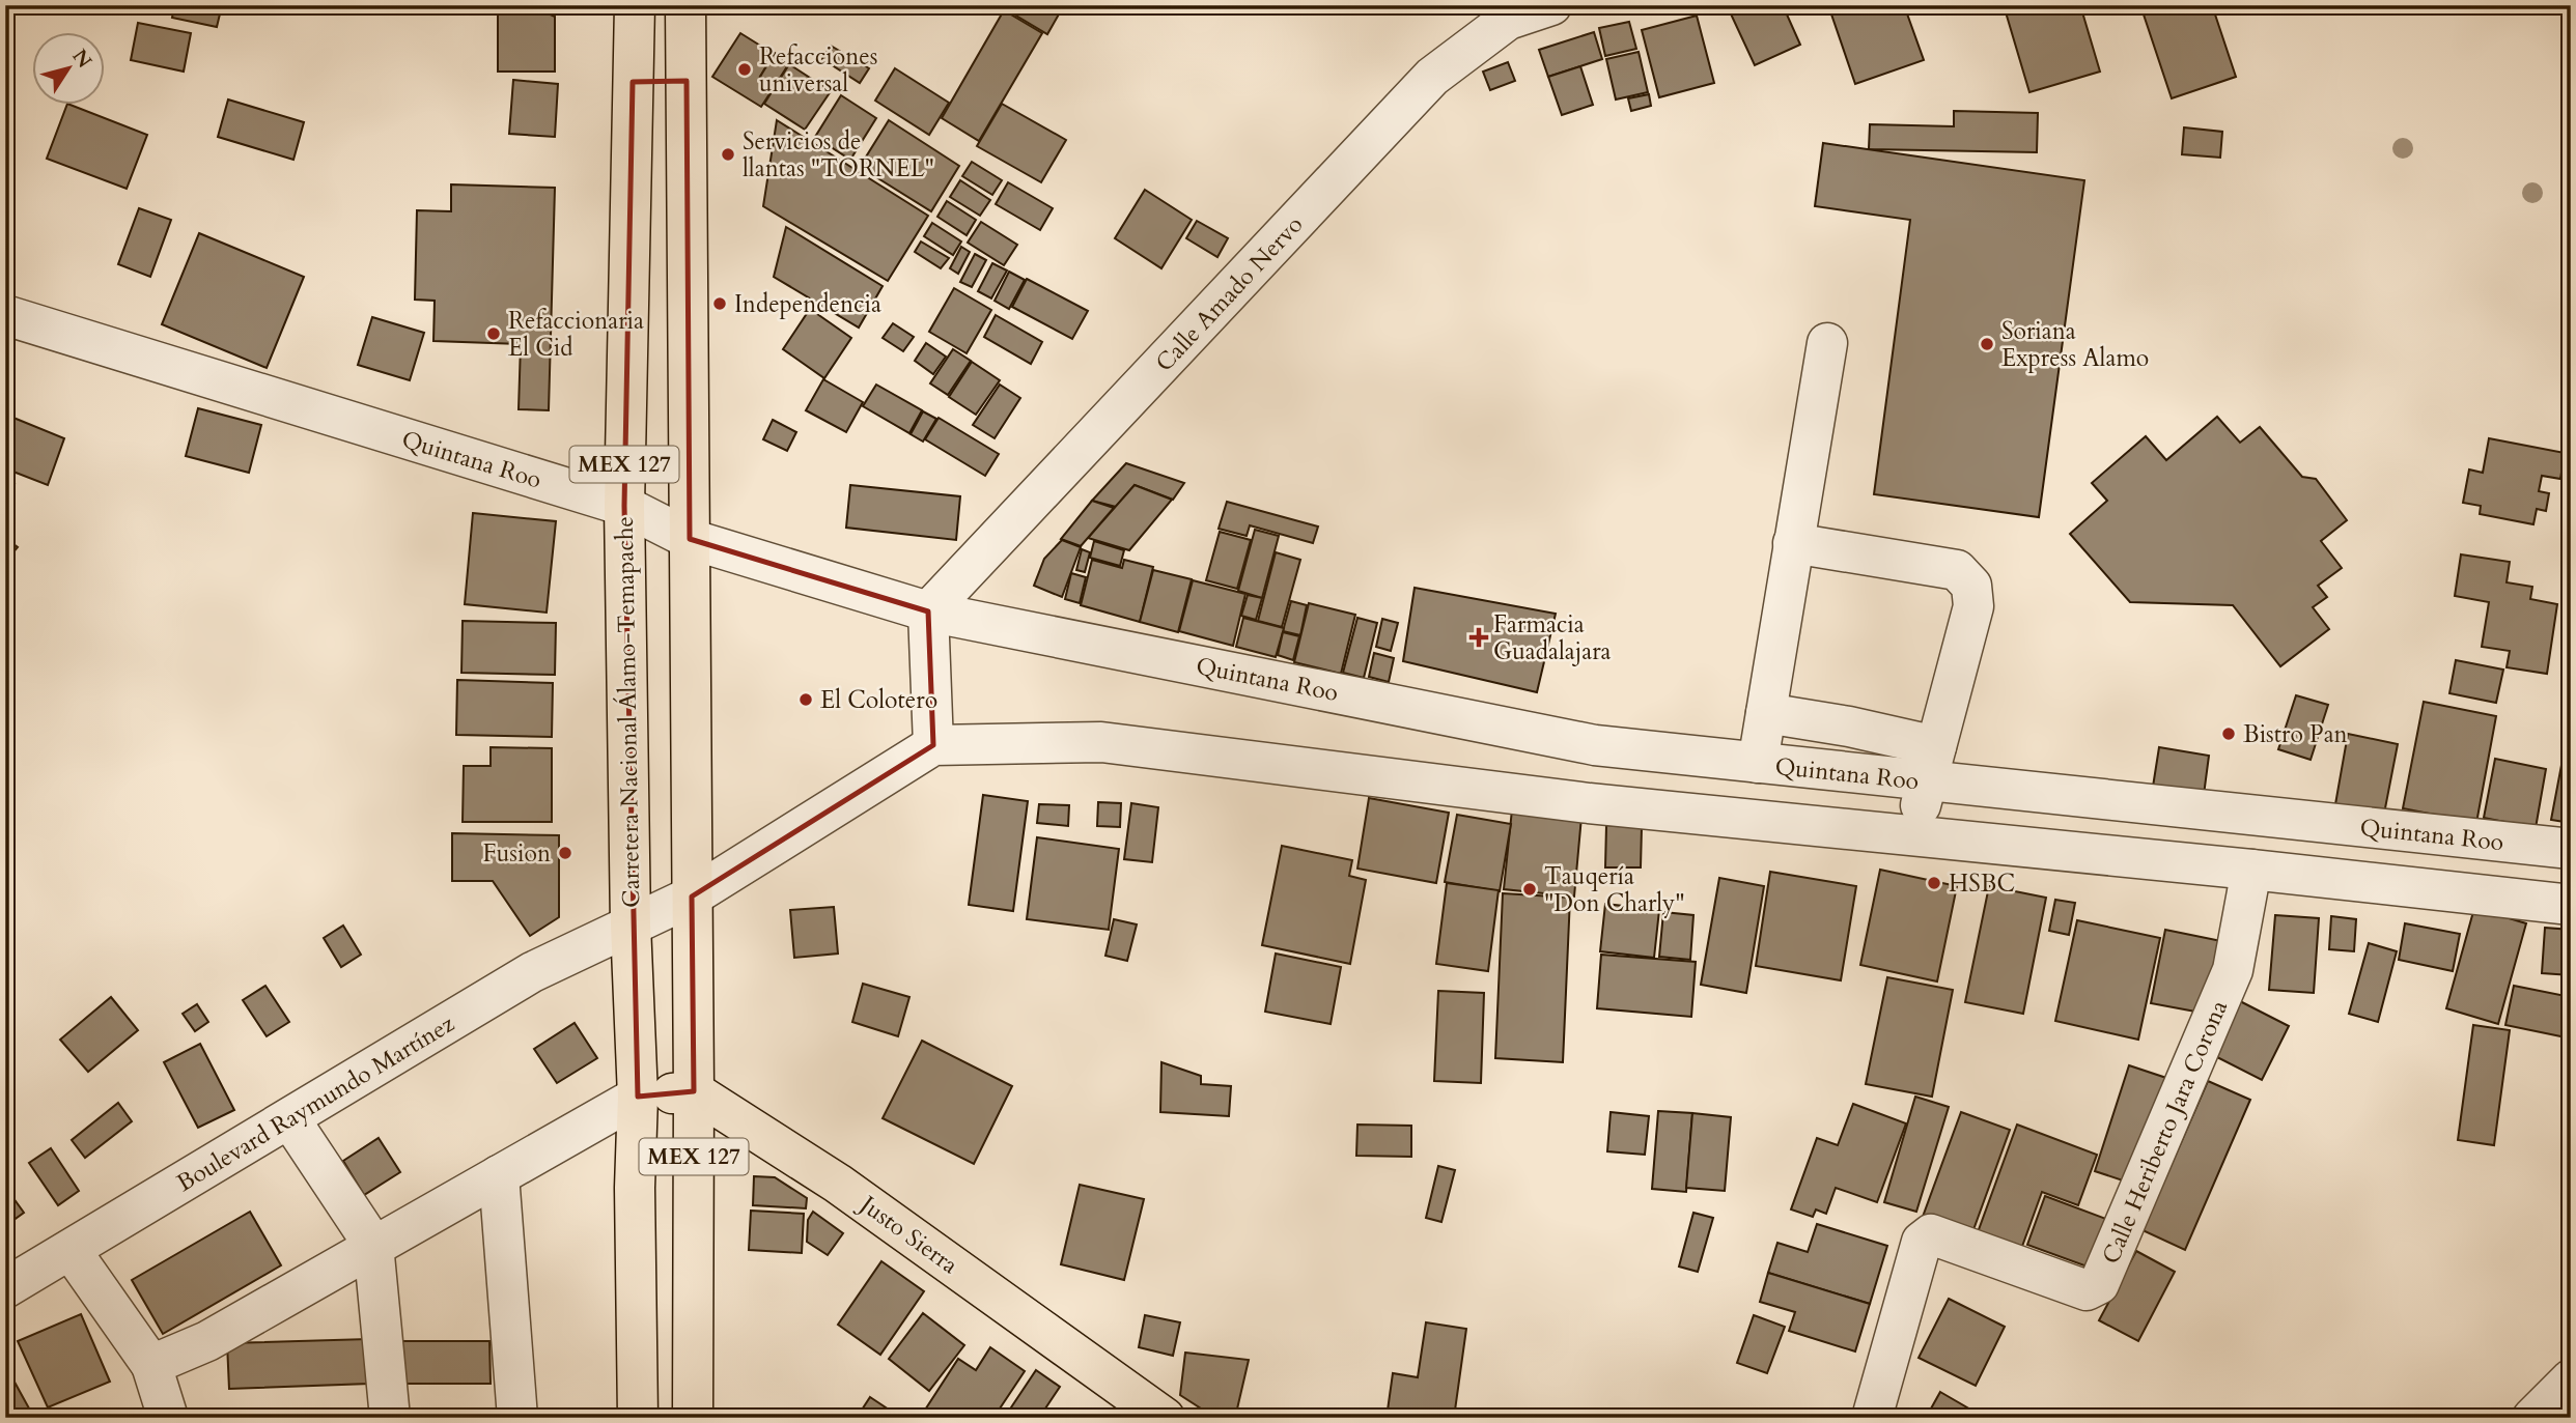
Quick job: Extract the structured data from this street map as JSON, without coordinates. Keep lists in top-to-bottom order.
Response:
{
  "streets": {
    "main road": ["MEX 127", "Carretera Nacional Álamo-Temapache", "Justo Sierra"],
    "street": [
      "Calle Amado Nervo",
      "Quintana Roo",
      "Boulevard Raymundo Martínez",
      "Calle Heriberto Jara Corona"
    ]
  },
  "crossings": [
    ["Calle Amado Nervo", "Quintana Roo"],
    ["Quintana Roo", "MEX 127"],
    ["Quintana Roo", "Carretera Nacional Álamo-Temapache"],
    ["MEX 127", "Justo Sierra"],
    ["Carretera Nacional Álamo-Temapache", "Boulevard Raymundo Martínez"]
  ],
  "places": {
    "other": [
      "Refacciones universal",
      "Servicios de llantas \"TORNEL\"",
      "Independencia",
      "Refaccionaria El Cid",
      "Soriana Express Alamo",
      "El Colotero",
      "Bistro Pan",
      "Fusion",
      "HSBC",
      "Tauqería \"Don Charly\""
    ],
    "health": ["Farmacia Guadalajara"]
  },
  "north": "top right"
}
